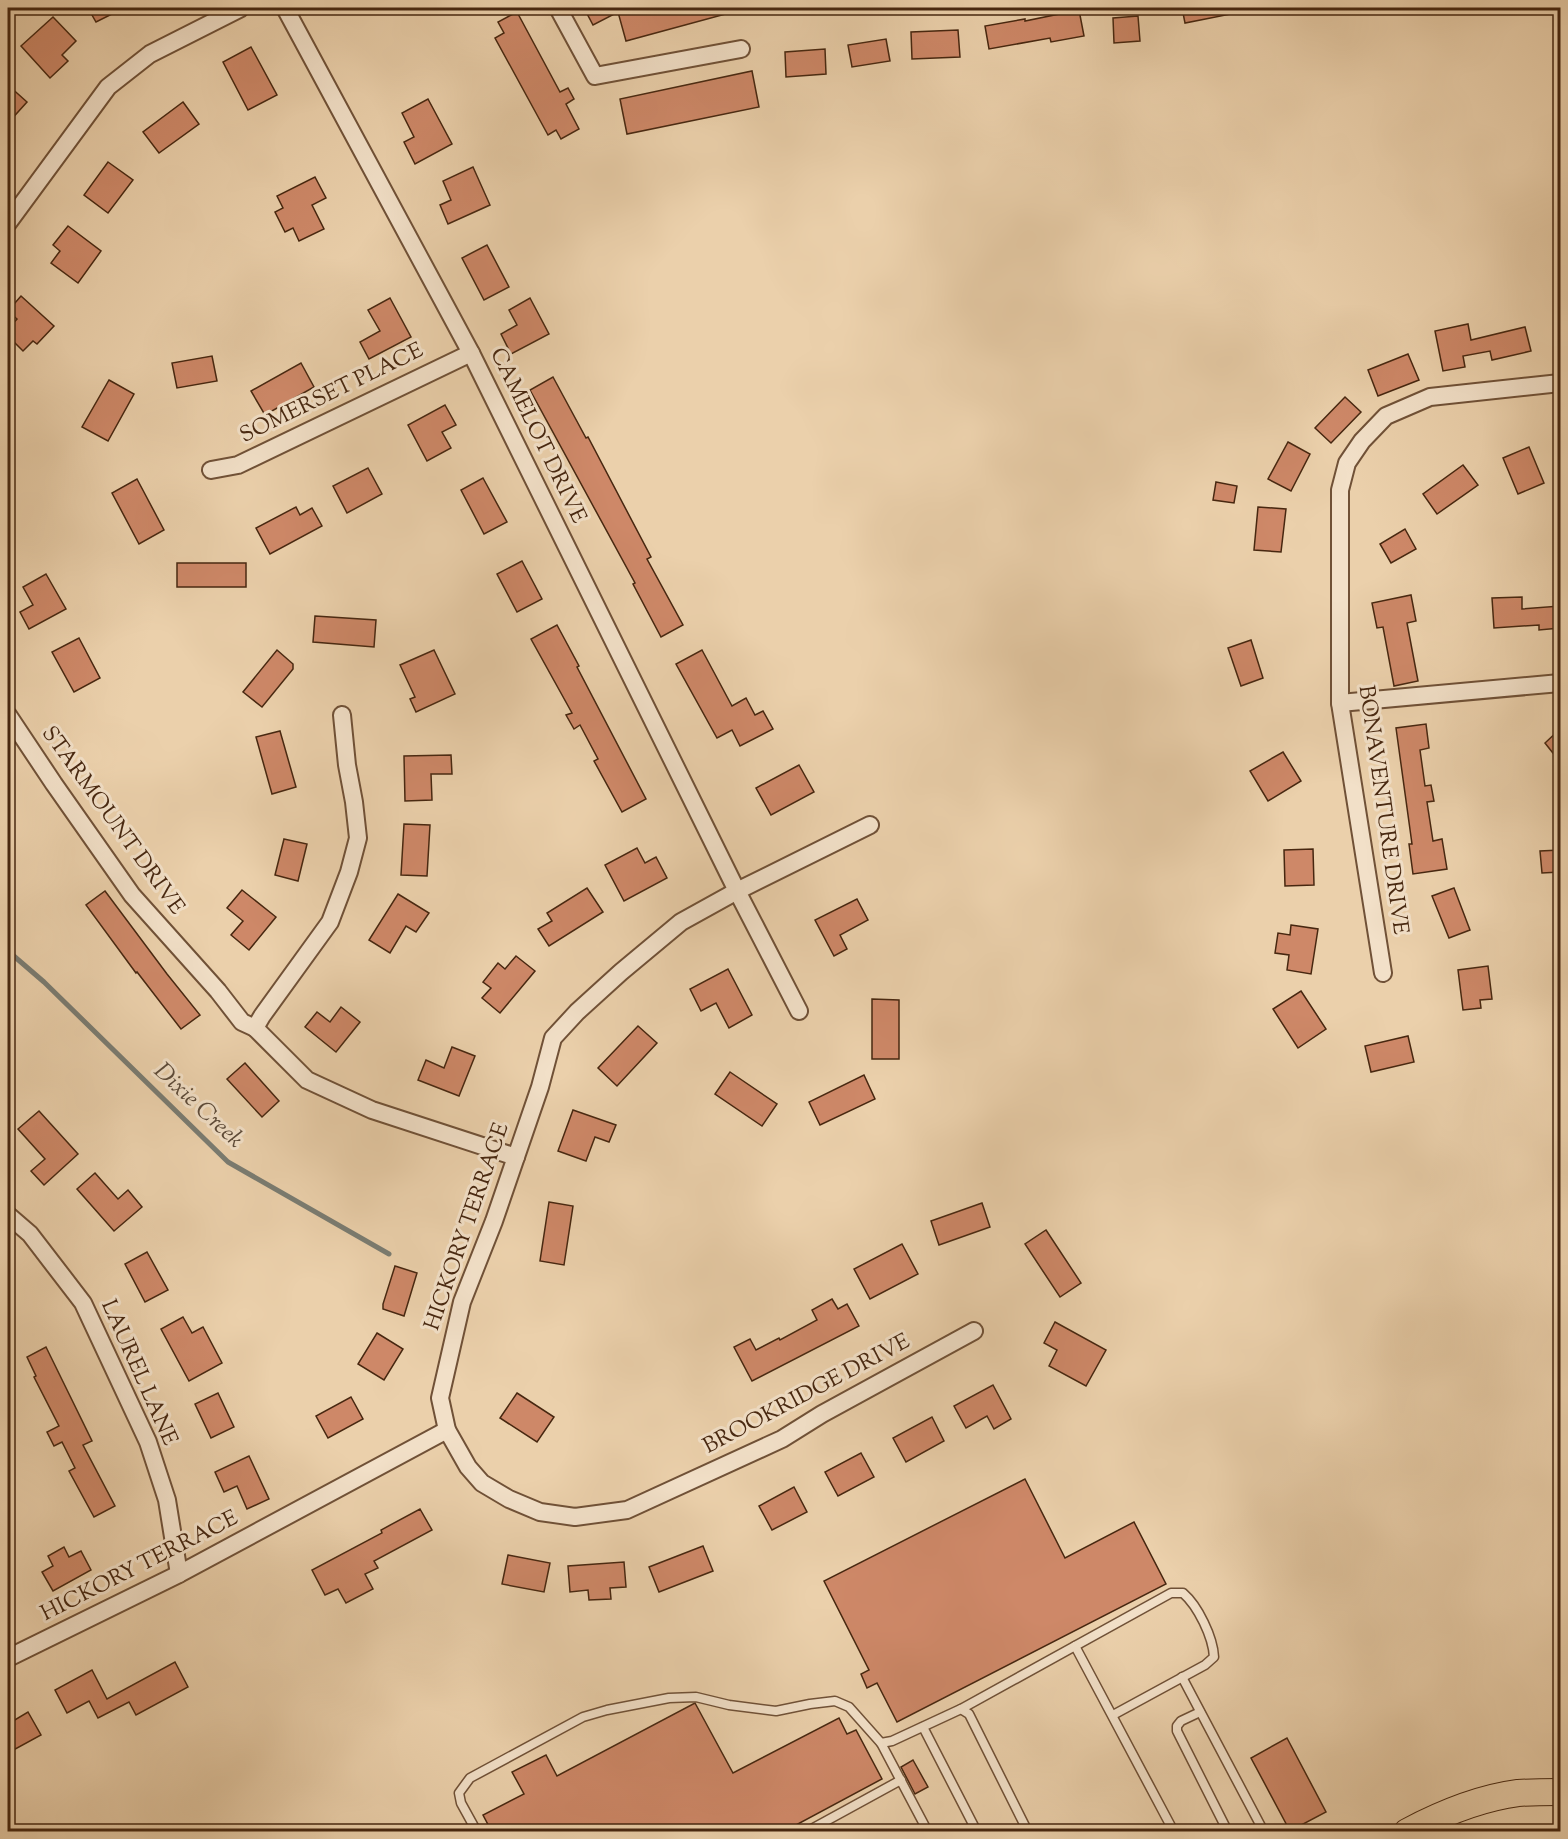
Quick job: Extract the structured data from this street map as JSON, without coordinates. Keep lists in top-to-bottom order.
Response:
{
  "streets": {
    "street": [
      "SOMERSET PLACE",
      "CAMELOT DRIVE",
      "BONAVENTURE DRIVE",
      "STARMOUNT DRIVE",
      "HICKORY TERRACE",
      "LAUREL LANE",
      "BROOKRIDGE DRIVE"
    ]
  },
  "crossings": [
    ["SOMERSET PLACE", "CAMELOT DRIVE"],
    ["CAMELOT DRIVE", "HICKORY TERRACE"],
    ["STARMOUNT DRIVE", "HICKORY TERRACE"],
    ["HICKORY TERRACE", "LAUREL LANE"],
    ["HICKORY TERRACE", "BROOKRIDGE DRIVE"]
  ],
  "water": ["Dixie Creek"]
}
